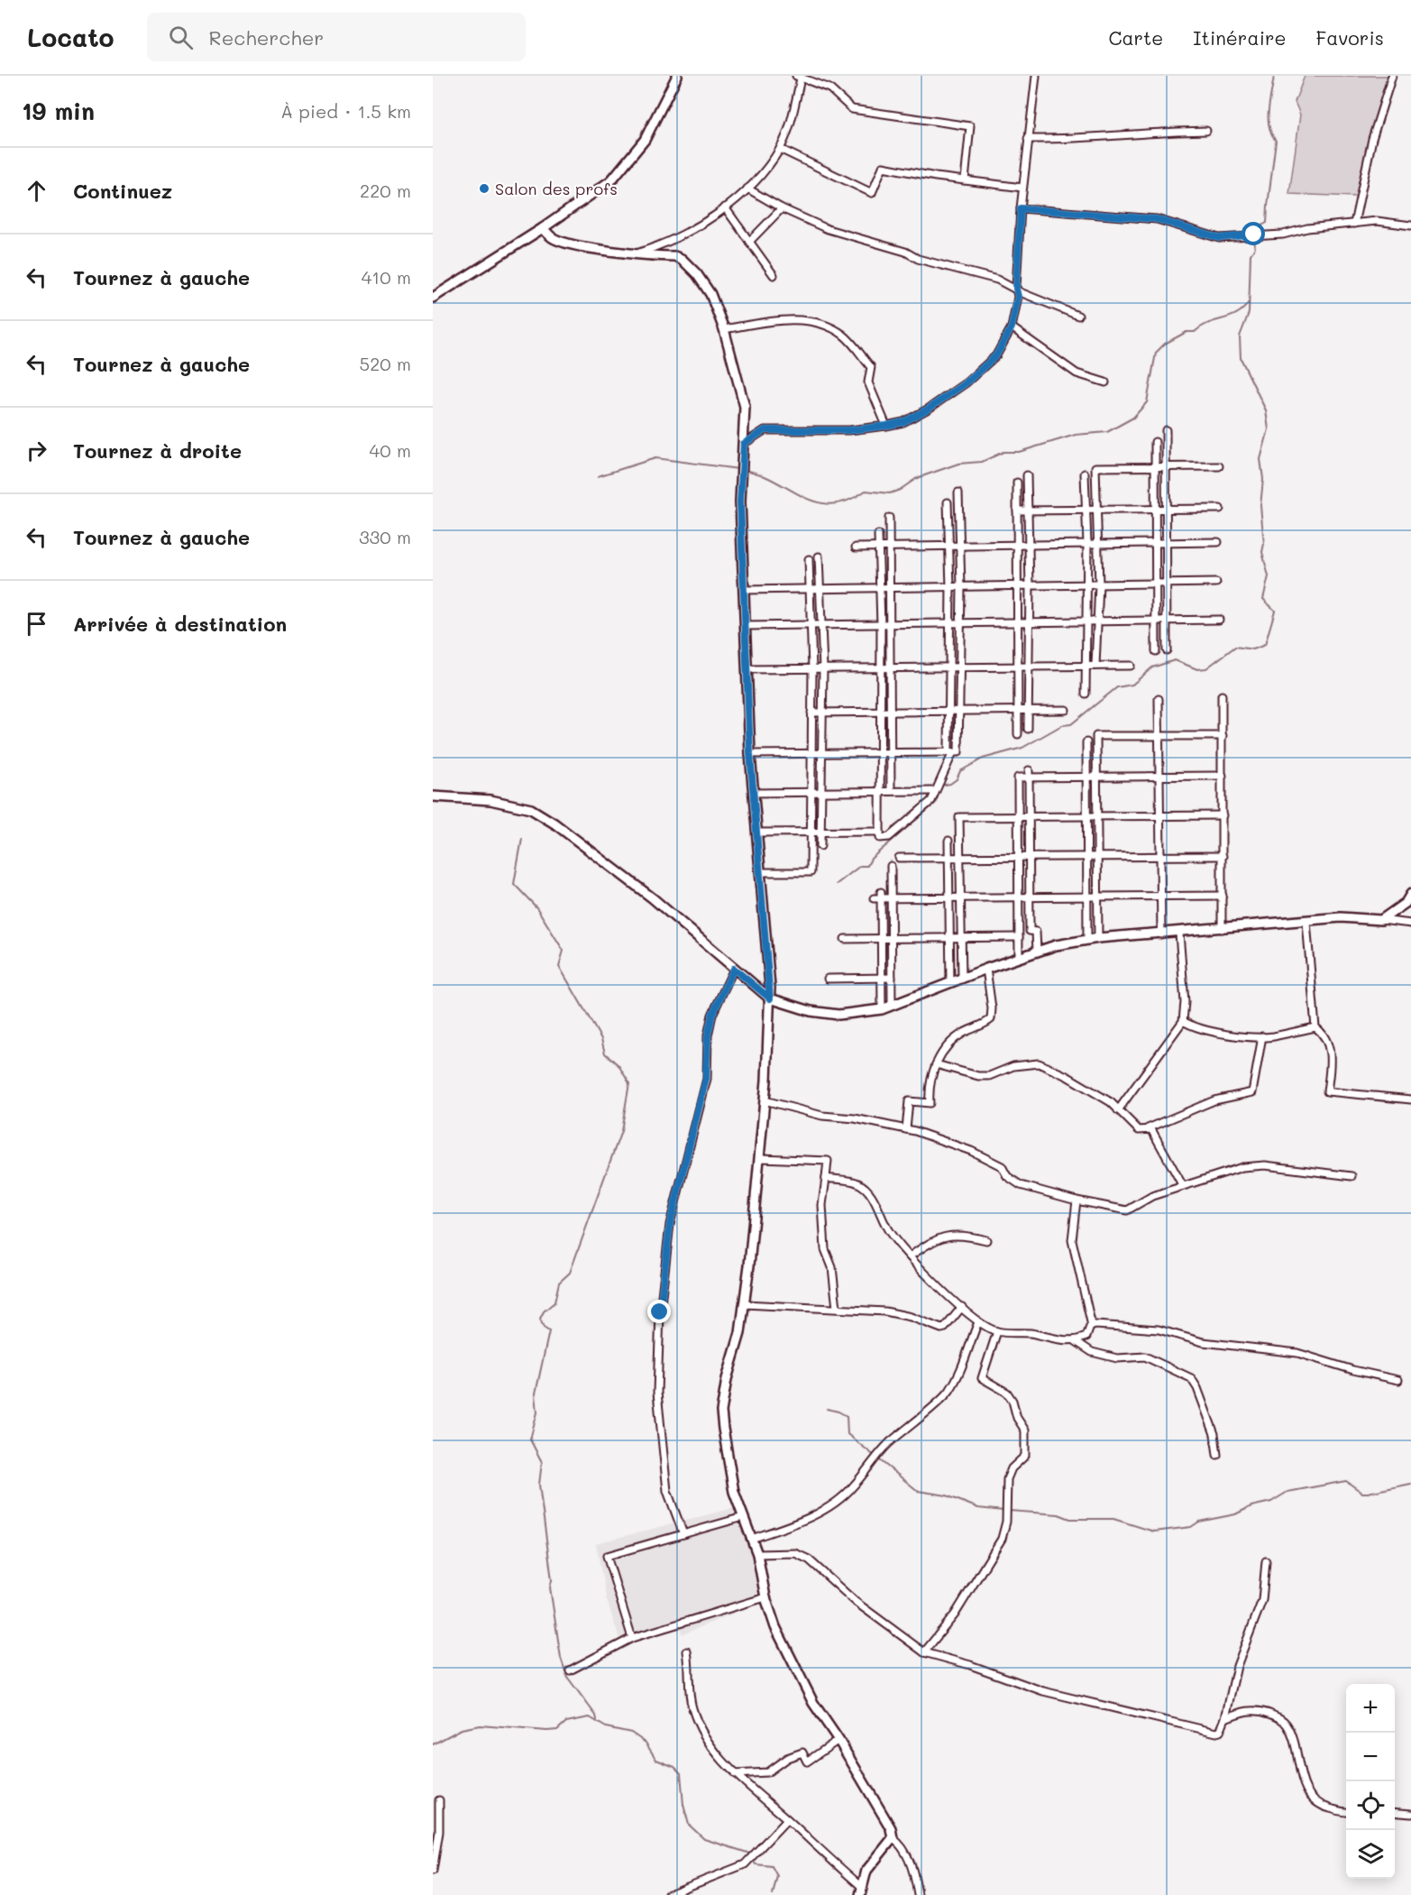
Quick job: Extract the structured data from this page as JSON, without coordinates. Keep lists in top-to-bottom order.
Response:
{
  "places": ["Salon des profs"],
  "page": {
    "header": "Locato",
    "search": "Rechercher",
    "nav": ["Carte", "Itinéraire", "Favoris"],
    "heading": ["19 min", "À pied · 1.5 km"],
    "list": [
      ["Continuez", "220 m"],
      ["Tournez à gauche", "410 m"],
      ["Tournez à gauche", "520 m"],
      ["Tournez à droite", "40 m"],
      ["Tournez à gauche", "330 m"],
      "Arrivée à destination"
    ],
    "map_buttons": ["+", "−"]
  }
}
